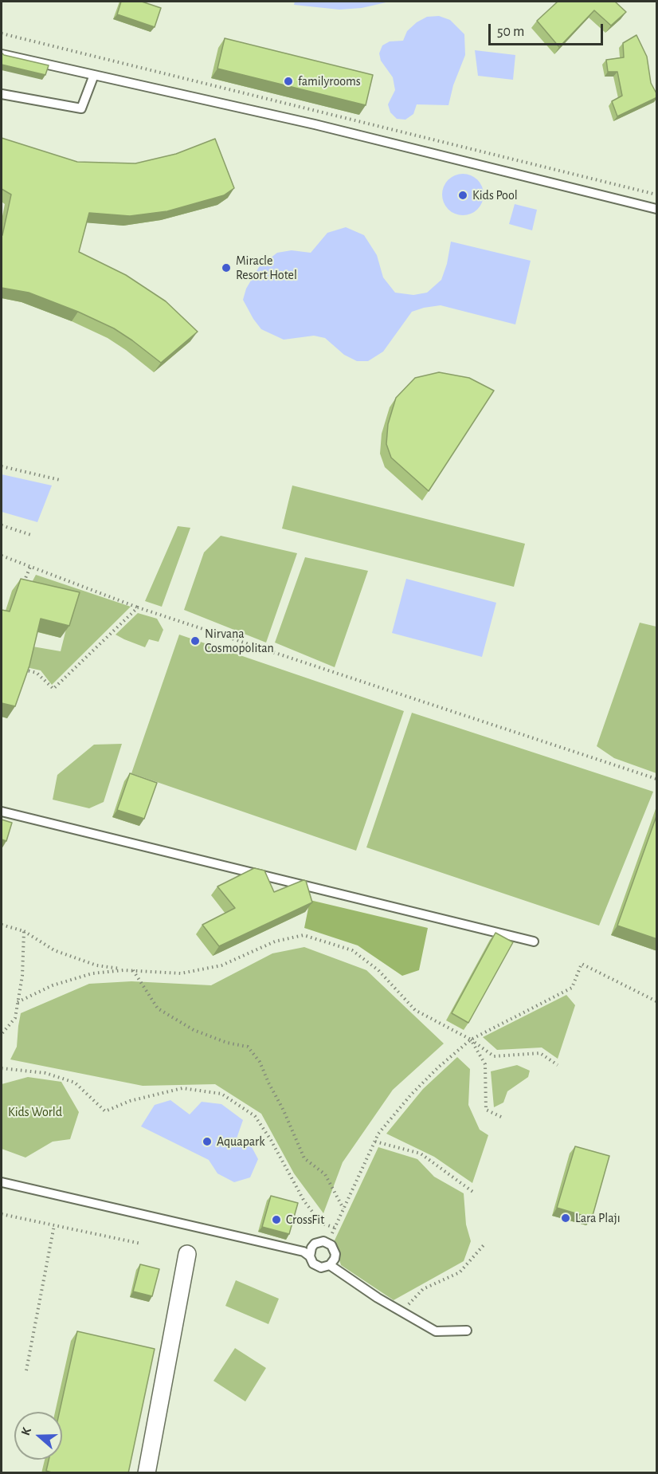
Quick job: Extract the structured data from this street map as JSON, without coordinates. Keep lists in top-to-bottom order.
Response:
{
  "parks": ["Kids World"],
  "places": [
    "familyrooms",
    "Kids Pool",
    "Miracle Resort Hotel",
    "Nirvana Cosmopolitan",
    "Aquapark",
    "Lara Plajı",
    "CrossFit"
  ],
  "scale_bar": "50 m",
  "north": "left"
}
